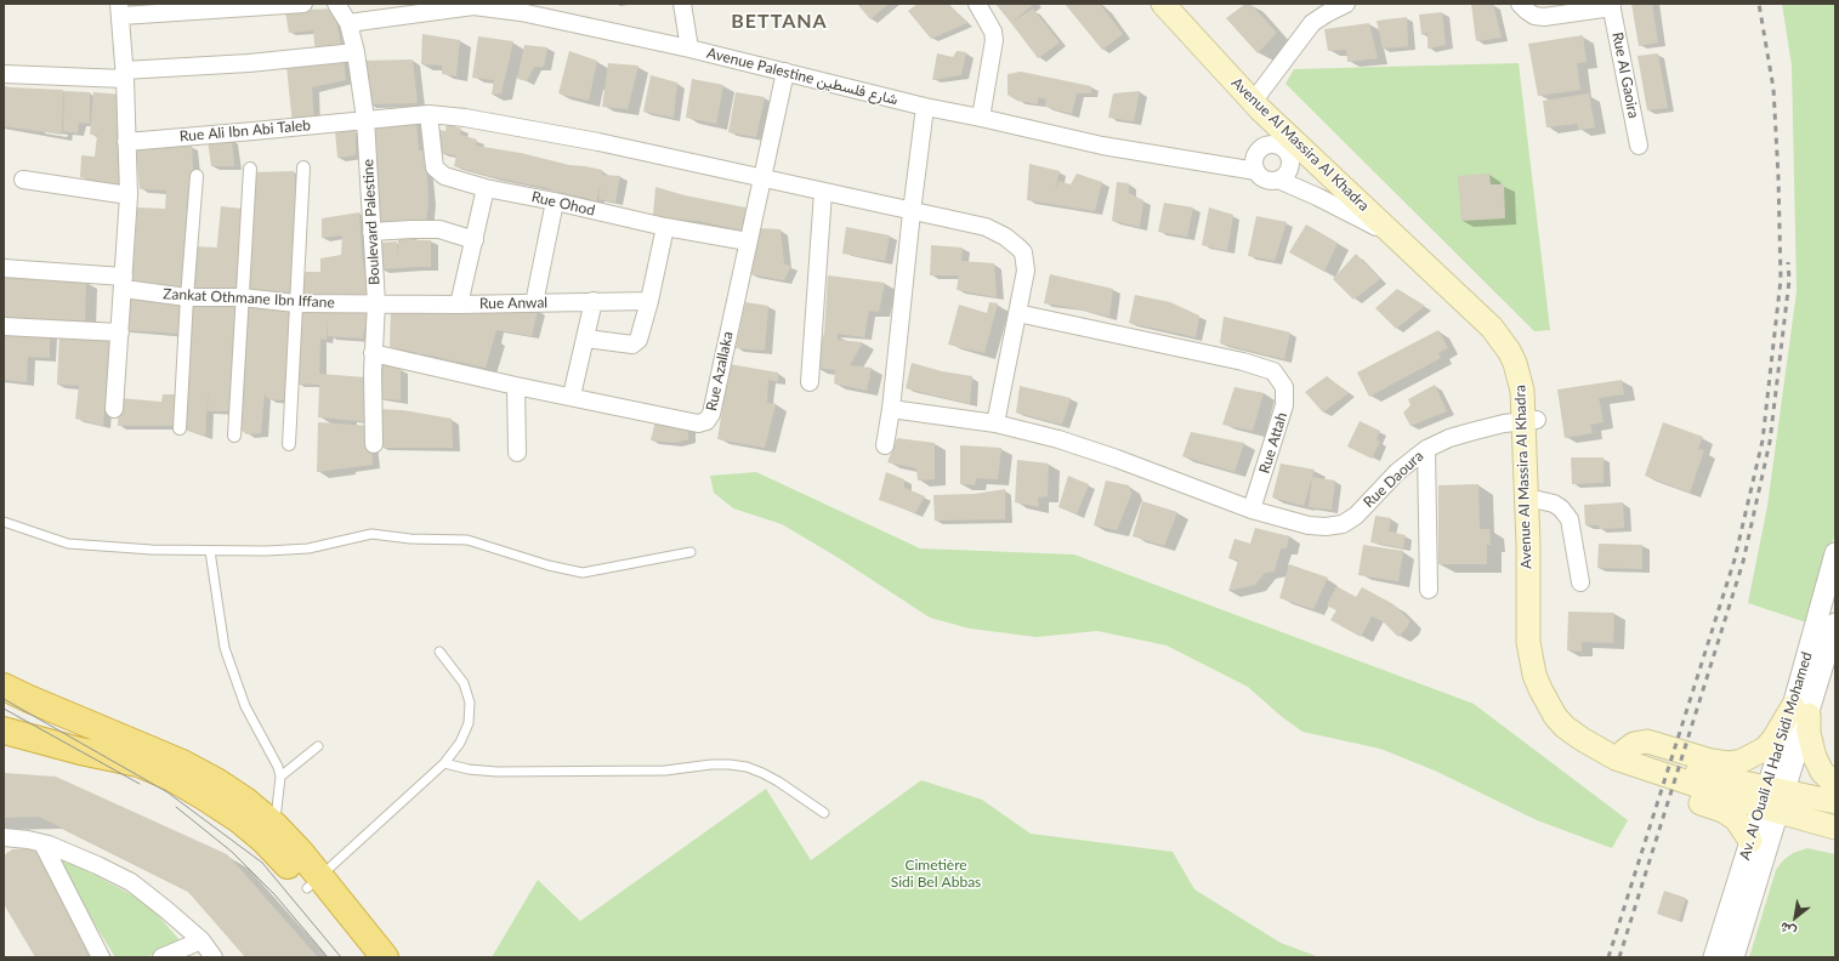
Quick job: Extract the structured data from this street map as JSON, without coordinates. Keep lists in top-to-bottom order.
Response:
{
  "streets": {
    "main road": ["Avenue Al Massira Al Khadra"],
    "street": [
      "Rue Al Gaoira",
      "Avenue Palestine شارع فلسطين",
      "Rue Ali Ibn Abi Taleb",
      "Rue Ohod",
      "Boulevard Palestine",
      "Zankat Othmane Ibn Iffane",
      "Rue Anwal",
      "Rue Azallaka",
      "Rue Attah",
      "Rue Daoura",
      "Av. Al Ouali Al Had Sidi Mohamed"
    ]
  },
  "crossings": [
    ["Avenue Palestine شارع فلسطين", "Boulevard Palestine"],
    ["Avenue Palestine شارع فلسطين", "Rue Azallaka"],
    ["Rue Ali Ibn Abi Taleb", "Rue Ohod"],
    ["Rue Ali Ibn Abi Taleb", "Boulevard Palestine"],
    ["Rue Ali Ibn Abi Taleb", "Rue Azallaka"],
    ["Rue Ali Ibn Abi Taleb", "Rue Attah"],
    ["Avenue Al Massira Al Khadra", "Rue Daoura"],
    ["Avenue Al Massira Al Khadra", "Av. Al Ouali Al Had Sidi Mohamed"],
    ["Rue Ohod", "Rue Azallaka"],
    ["Boulevard Palestine", "Zankat Othmane Ibn Iffane"],
    ["Boulevard Palestine", "Rue Anwal"],
    ["Boulevard Palestine", "Rue Azallaka"],
    ["Zankat Othmane Ibn Iffane", "Rue Anwal"],
    ["Rue Attah", "Rue Daoura"]
  ],
  "districts": ["BETTANA"],
  "parks": ["Cimetière Sidi Bel Abbas"],
  "north": "bottom left"
}
